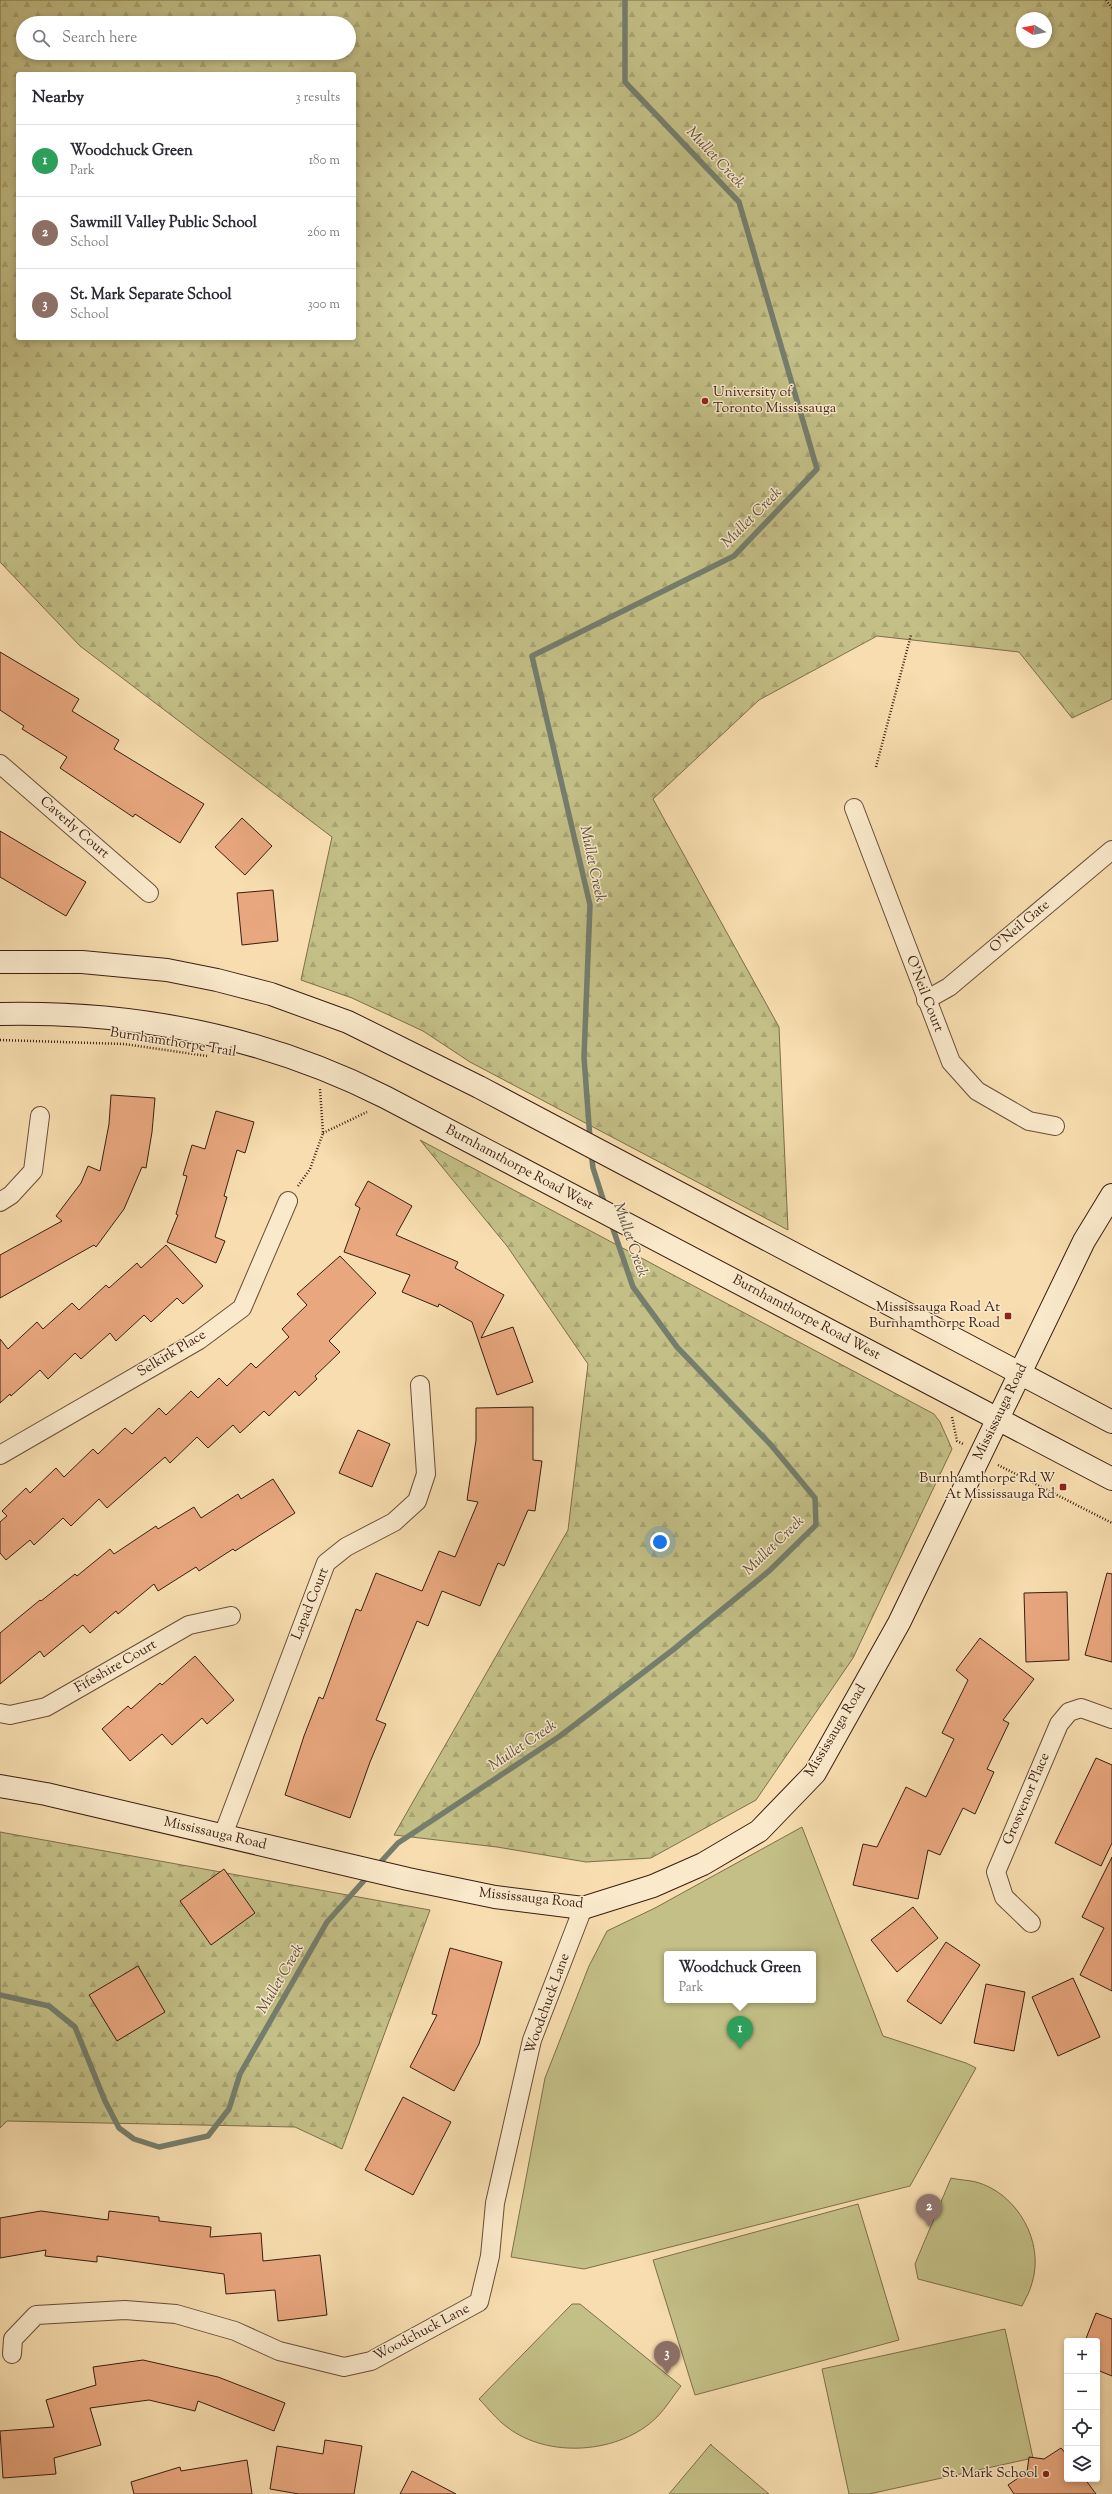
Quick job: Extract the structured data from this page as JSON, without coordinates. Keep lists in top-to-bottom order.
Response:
{
  "streets": {
    "main road": ["Burnhamthorpe Road West", "Mississauga Road"],
    "street": [
      "Caverly Court",
      "O'Neil Gate",
      "O'Neil Court",
      "Selkirk Place",
      "Lapad Court",
      "Fifeshire Court",
      "Grosvenor Place",
      "Woodchuck Lane"
    ],
    "path": ["Burnhamthorpe Trail"]
  },
  "crossings": [
    ["O'Neil Gate", "O'Neil Court"],
    ["Burnhamthorpe Road West", "Mississauga Road"],
    ["Mississauga Road", "Lapad Court"],
    ["Mississauga Road", "Woodchuck Lane"]
  ],
  "water": ["Mullet Creek"],
  "places": {
    "other": ["University of Toronto Mississauga", "St. Mark School"],
    "transit": ["Mississauga Road At Burnhamthorpe Road", "Burnhamthorpe Rd W At Mississauga Rd"]
  },
  "north": "left",
  "page": {
    "search": "Search here",
    "heading": ["Nearby", "3 results"],
    "list": [
      {
        "mark": "1",
        "name": "Woodchuck Green",
        "note": "Park",
        "value": "180 m"
      },
      {
        "mark": "2",
        "name": "Sawmill Valley Public School",
        "note": "School",
        "value": "260 m"
      },
      {
        "mark": "3",
        "name": "St. Mark Separate School",
        "note": "School",
        "value": "300 m"
      }
    ],
    "popup": ["Woodchuck Green", "Park"],
    "pins": ["1", "2", "3"],
    "map_buttons": ["+", "−"]
  }
}
